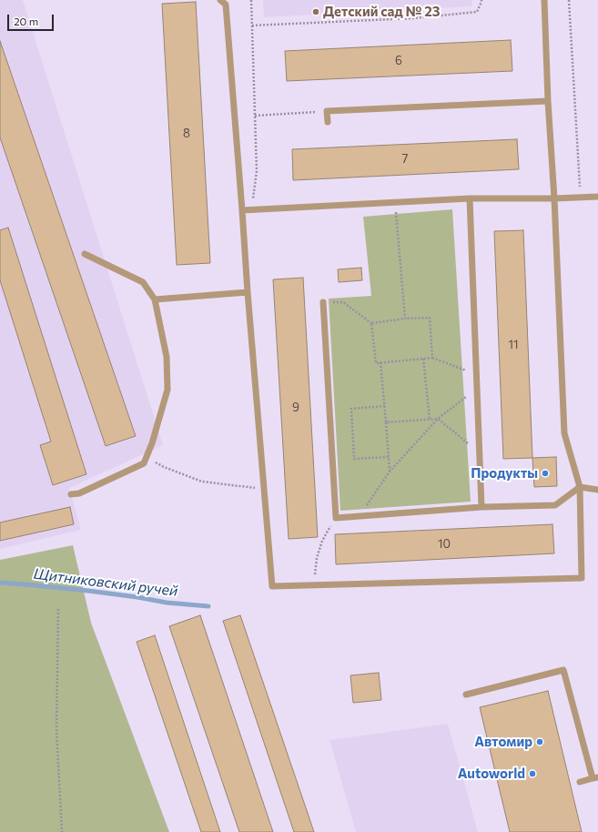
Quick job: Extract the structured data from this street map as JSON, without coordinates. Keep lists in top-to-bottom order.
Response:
{
  "water": ["Щитниковский ручей"],
  "places": [
    "Детский сад № 23",
    "Продукты",
    "Автомир",
    "Autoworld"
  ],
  "house_numbers": [
    "6",
    "8",
    "7",
    "11",
    "9",
    "10"
  ],
  "scale_bar": "20 m"
}
